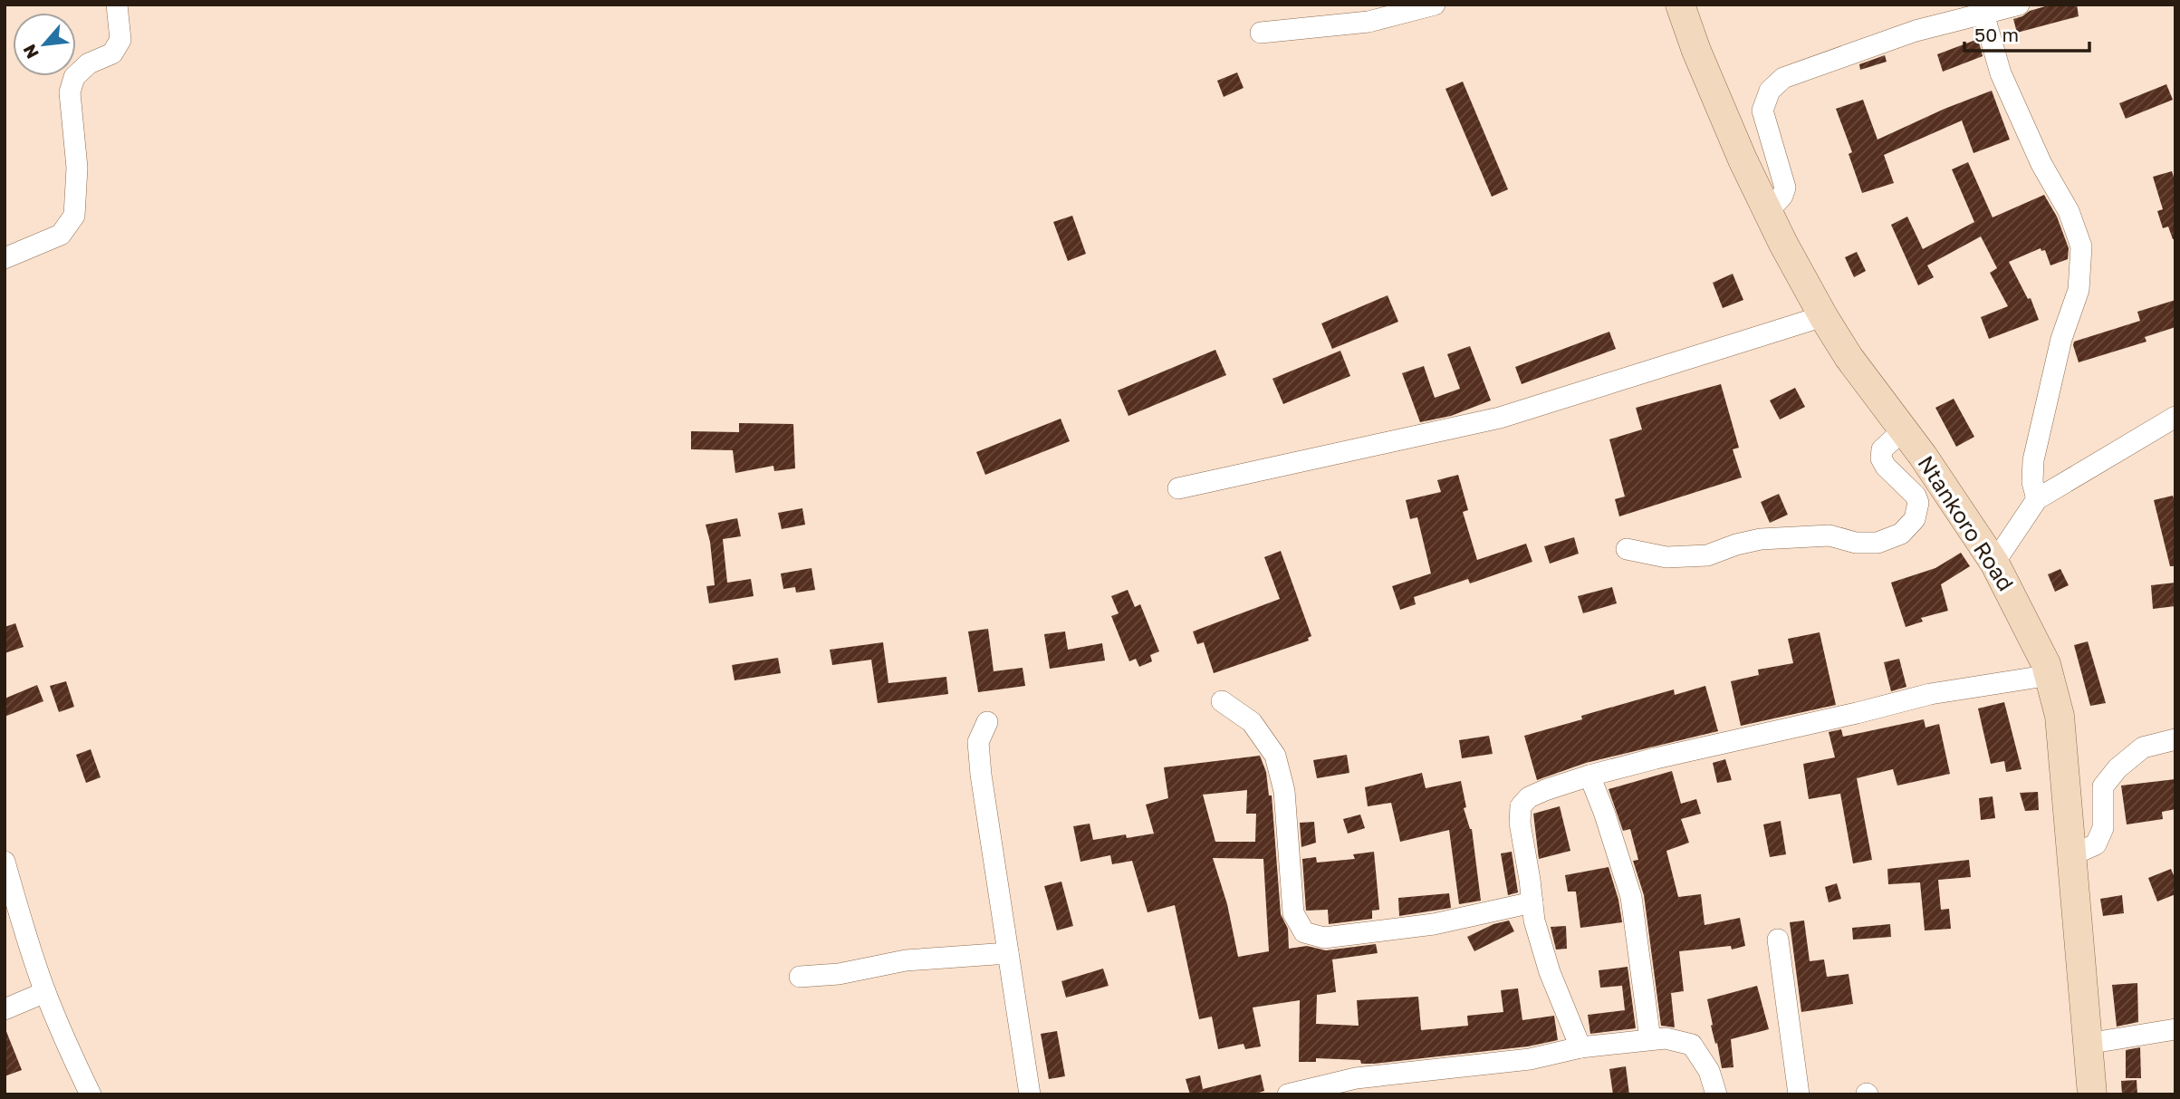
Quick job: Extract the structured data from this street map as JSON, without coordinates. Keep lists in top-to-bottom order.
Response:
{
  "streets": {
    "main road": ["Ntankoro Road"]
  },
  "scale_bar": "50 m",
  "north": "bottom left"
}
